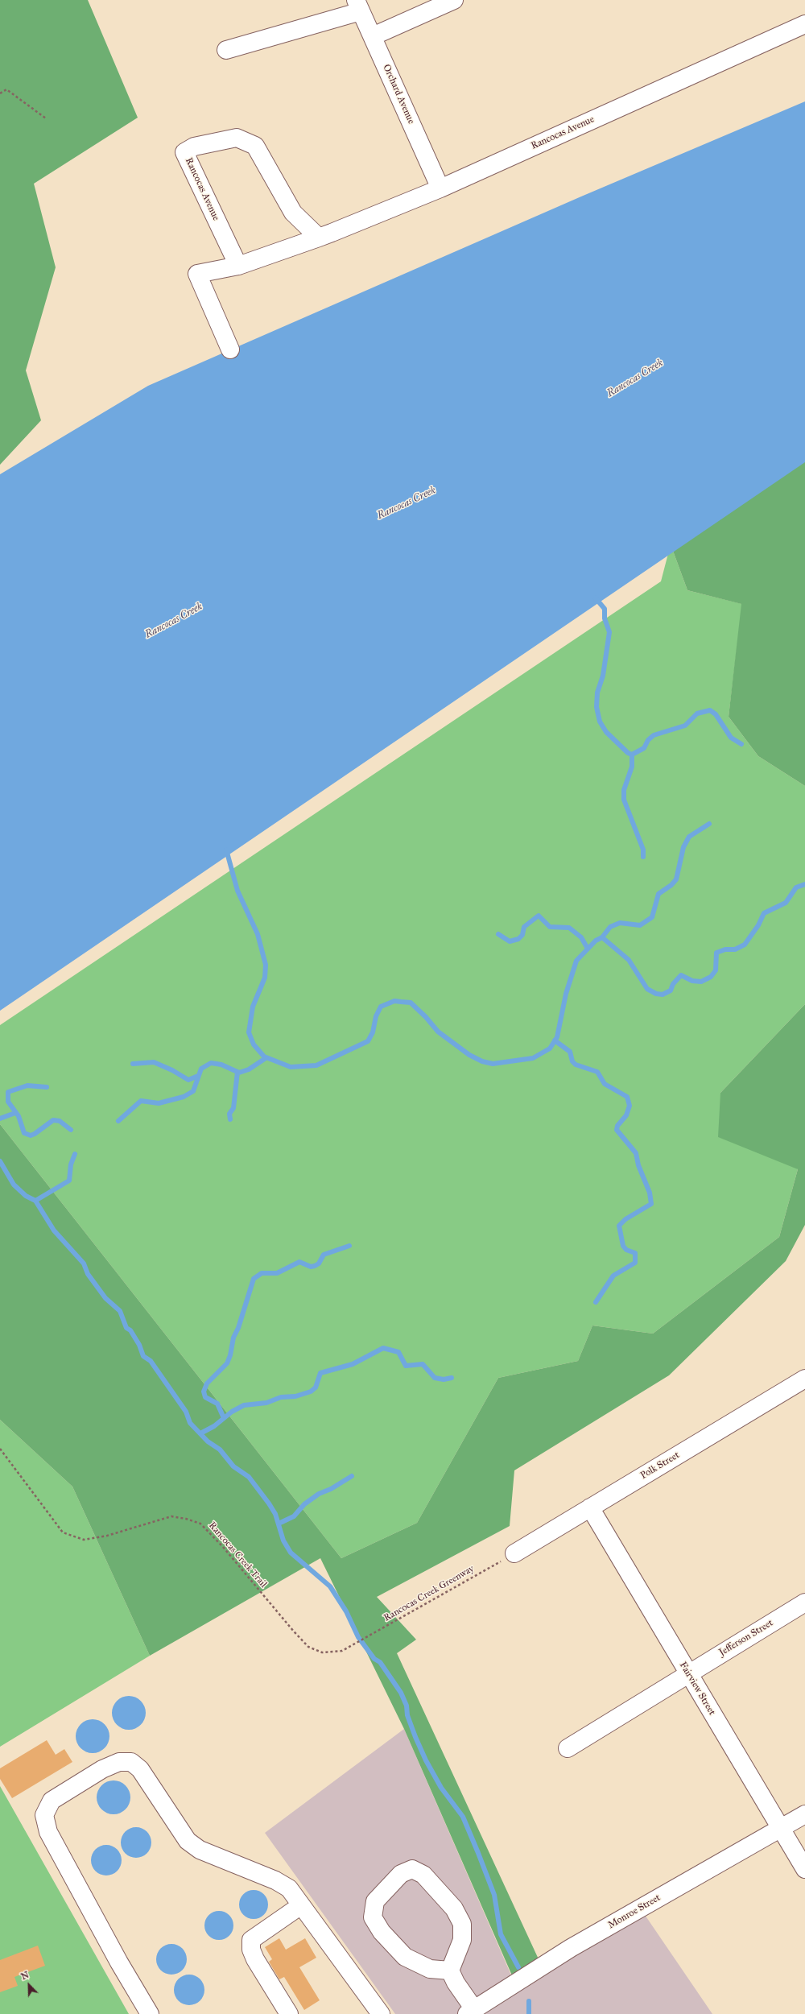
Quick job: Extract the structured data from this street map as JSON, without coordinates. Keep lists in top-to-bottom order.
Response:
{
  "streets": {
    "street": [
      "Orchard Avenue",
      "Rancocas Avenue",
      "Polk Street",
      "Jefferson Street",
      "Fairview Street",
      "Monroe Street"
    ],
    "path": ["Rancocas Creek Trail", "Rancocas Creek Greenway"]
  },
  "crossings": [
    ["Orchard Avenue", "Rancocas Avenue"],
    ["Polk Street", "Rancocas Creek Greenway"],
    ["Polk Street", "Fairview Street"],
    ["Rancocas Creek Trail", "Rancocas Creek Greenway"],
    ["Jefferson Street", "Fairview Street"],
    ["Fairview Street", "Monroe Street"]
  ],
  "water": ["Rancocas Creek"],
  "north": "top left"
}
